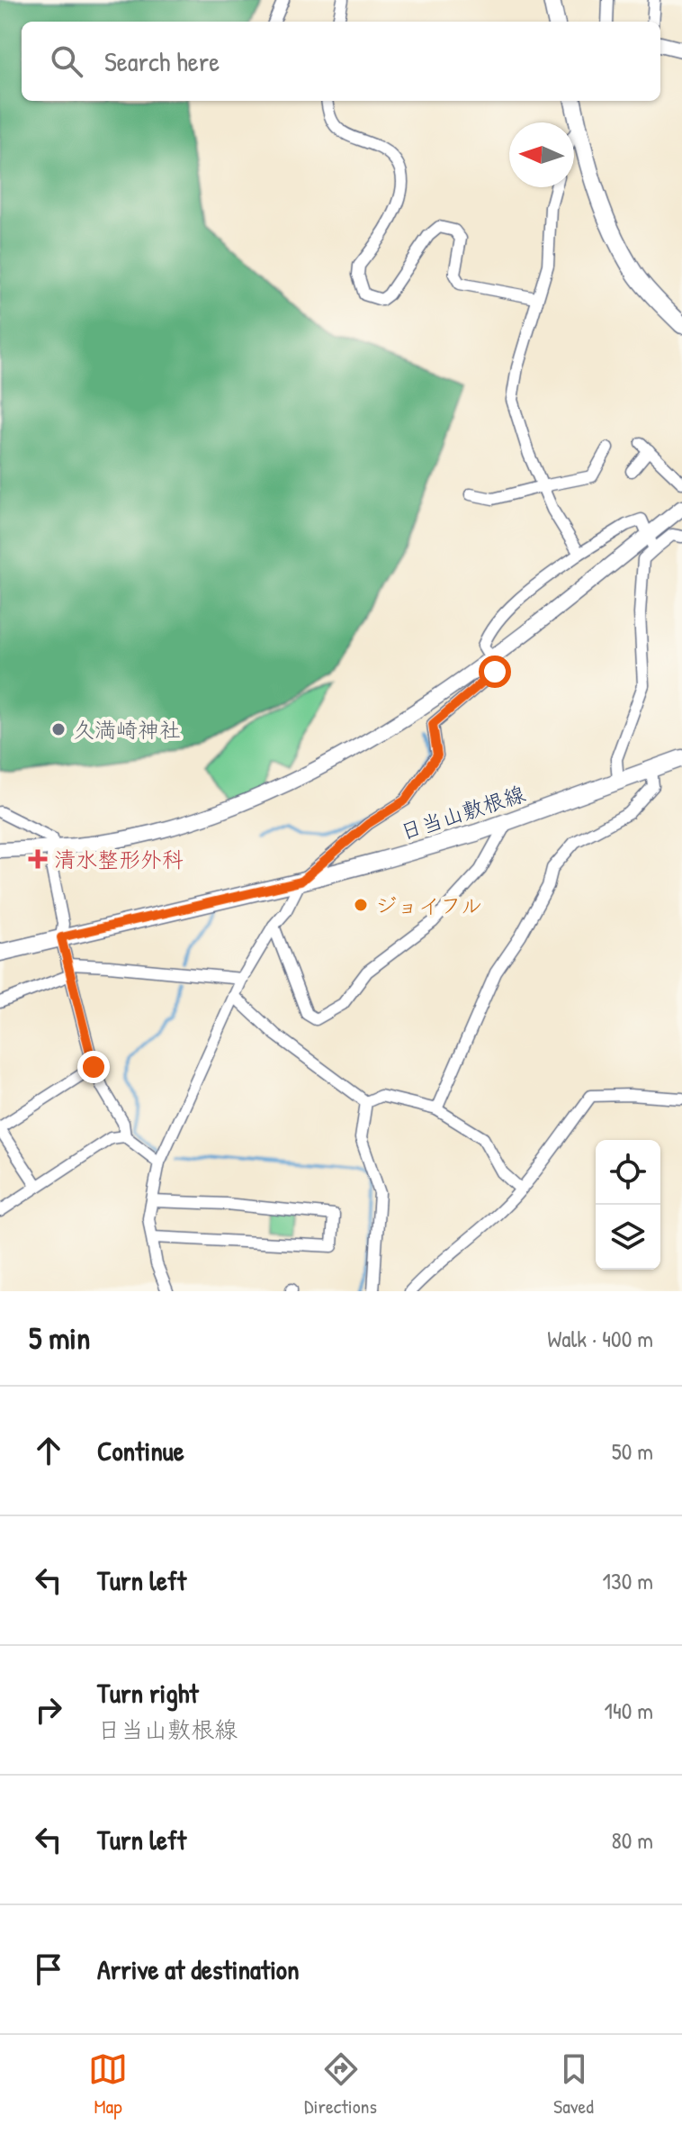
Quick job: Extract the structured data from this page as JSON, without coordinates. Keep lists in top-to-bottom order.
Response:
{
  "streets": {
    "main road": ["日当山敷根線"]
  },
  "places": {
    "other": ["久満崎神社", "ジョイフル"],
    "health": ["清水整形外科"]
  },
  "north": "left",
  "page": {
    "search": "Search here",
    "heading": ["5 min", "Walk · 400 m"],
    "list": [
      ["Continue", "50 m"],
      ["Turn left", "130 m"],
      ["Turn right", "日当山敷根線", "140 m"],
      ["Turn left", "80 m"],
      "Arrive at destination"
    ],
    "nav": ["Map", "Directions", "Saved"]
  }
}
